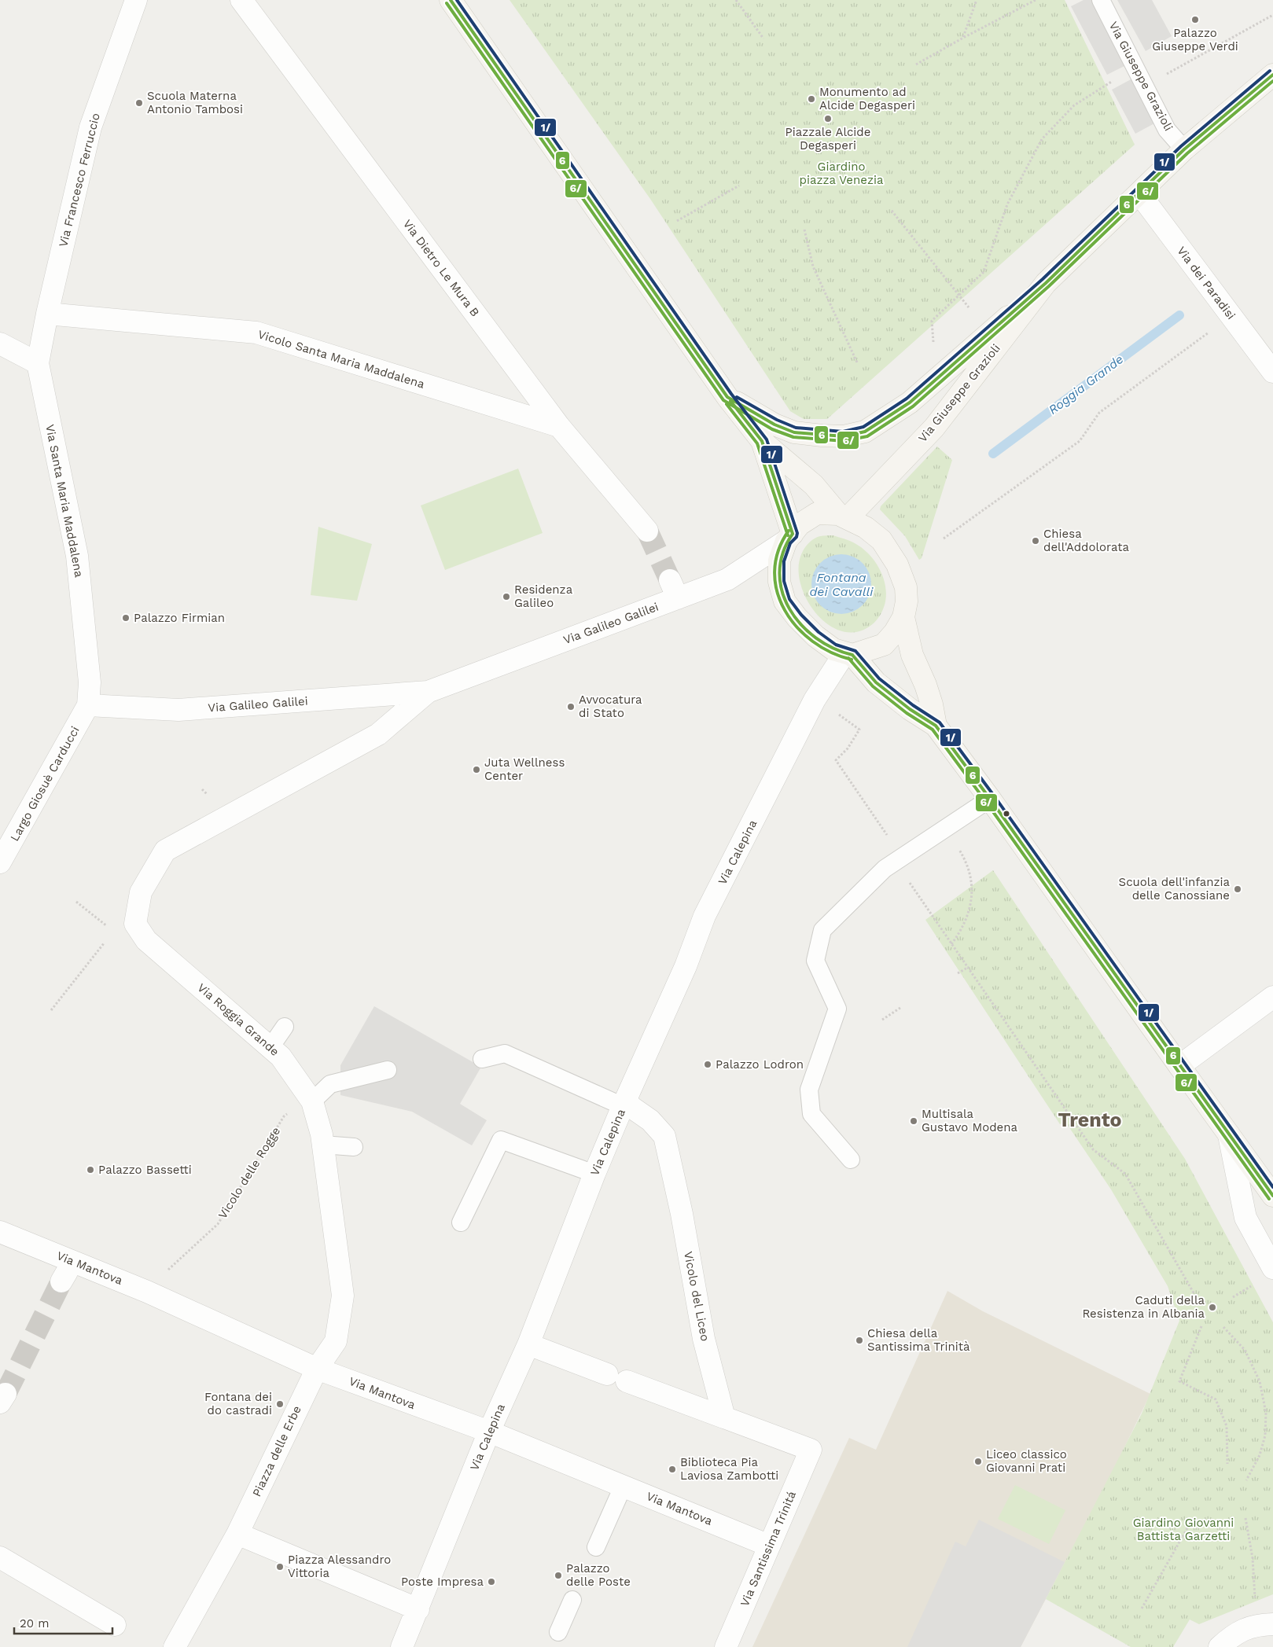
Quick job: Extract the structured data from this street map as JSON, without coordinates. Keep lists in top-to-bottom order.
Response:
{
  "streets": {
    "main road": ["Via Giuseppe Grazioli"],
    "street": [
      "Via Francesco Ferruccio",
      "Via Dietro Le Mura B",
      "Via dei Paradisi",
      "Vicolo Santa Maria Maddalena",
      "Via Santa Maria Maddalena",
      "Via Galileo Galilei",
      "Largo Giosuè Carducci",
      "Via Calepina",
      "Via Roggia Grande",
      "Via Mantova",
      "Vicolo del Liceo",
      "Piazza delle Erbe",
      "Via Santissima Trinitá"
    ],
    "path": ["Vicolo delle Rogge"]
  },
  "crossings": [
    ["Via Giuseppe Grazioli", "Via dei Paradisi"],
    ["Via Giuseppe Grazioli", "Via Galileo Galilei"],
    ["Via Giuseppe Grazioli", "Via Calepina"],
    ["Via Francesco Ferruccio", "Vicolo Santa Maria Maddalena"],
    ["Via Francesco Ferruccio", "Via Santa Maria Maddalena"],
    ["Via Dietro Le Mura B", "Vicolo Santa Maria Maddalena"],
    ["Via Santa Maria Maddalena", "Via Galileo Galilei"],
    ["Via Santa Maria Maddalena", "Largo Giosuè Carducci"],
    ["Via Galileo Galilei", "Largo Giosuè Carducci"],
    ["Via Galileo Galilei", "Via Calepina"],
    ["Via Galileo Galilei", "Via Roggia Grande"],
    ["Via Calepina", "Via Mantova"],
    ["Via Calepina", "Vicolo del Liceo"],
    ["Via Roggia Grande", "Vicolo delle Rogge"],
    ["Via Roggia Grande", "Via Mantova"],
    ["Via Roggia Grande", "Piazza delle Erbe"],
    ["Via Mantova", "Piazza delle Erbe"],
    ["Via Mantova", "Via Santissima Trinitá"],
    ["Vicolo del Liceo", "Via Santissima Trinitá"]
  ],
  "districts": ["Trento"],
  "water": ["Roggia Grande", "Fontana dei Cavalli"],
  "parks": ["Giardino piazza Venezia", "Giardino Giovanni Battista Garzetti"],
  "places": [
    "Palazzo Giuseppe Verdi",
    "Monumento ad Alcide Degasperi",
    "Scuola Materna Antonio Tambosi",
    "Piazzale Alcide Degasperi",
    "Chiesa dell'Addolorata",
    "Residenza Galileo",
    "Palazzo Firmian",
    "Avvocatura di Stato",
    "Juta Wellness Center",
    "Scuola dell'infanzia delle Canossiane",
    "Palazzo Lodron",
    "Multisala Gustavo Modena",
    "Palazzo Bassetti",
    "Caduti della Resistenza in Albania",
    "Chiesa della Santissima Trinità",
    "Fontana dei do castradi",
    "Liceo classico Giovanni Prati",
    "Biblioteca Pia Laviosa Zambotti",
    "Piazza Alessandro Vittoria",
    "Palazzo delle Poste",
    "Poste Impresa"
  ],
  "lines": ["transit line 6", "transit line 1/", "transit line 6/"],
  "scale_bar": "20 m"
}
